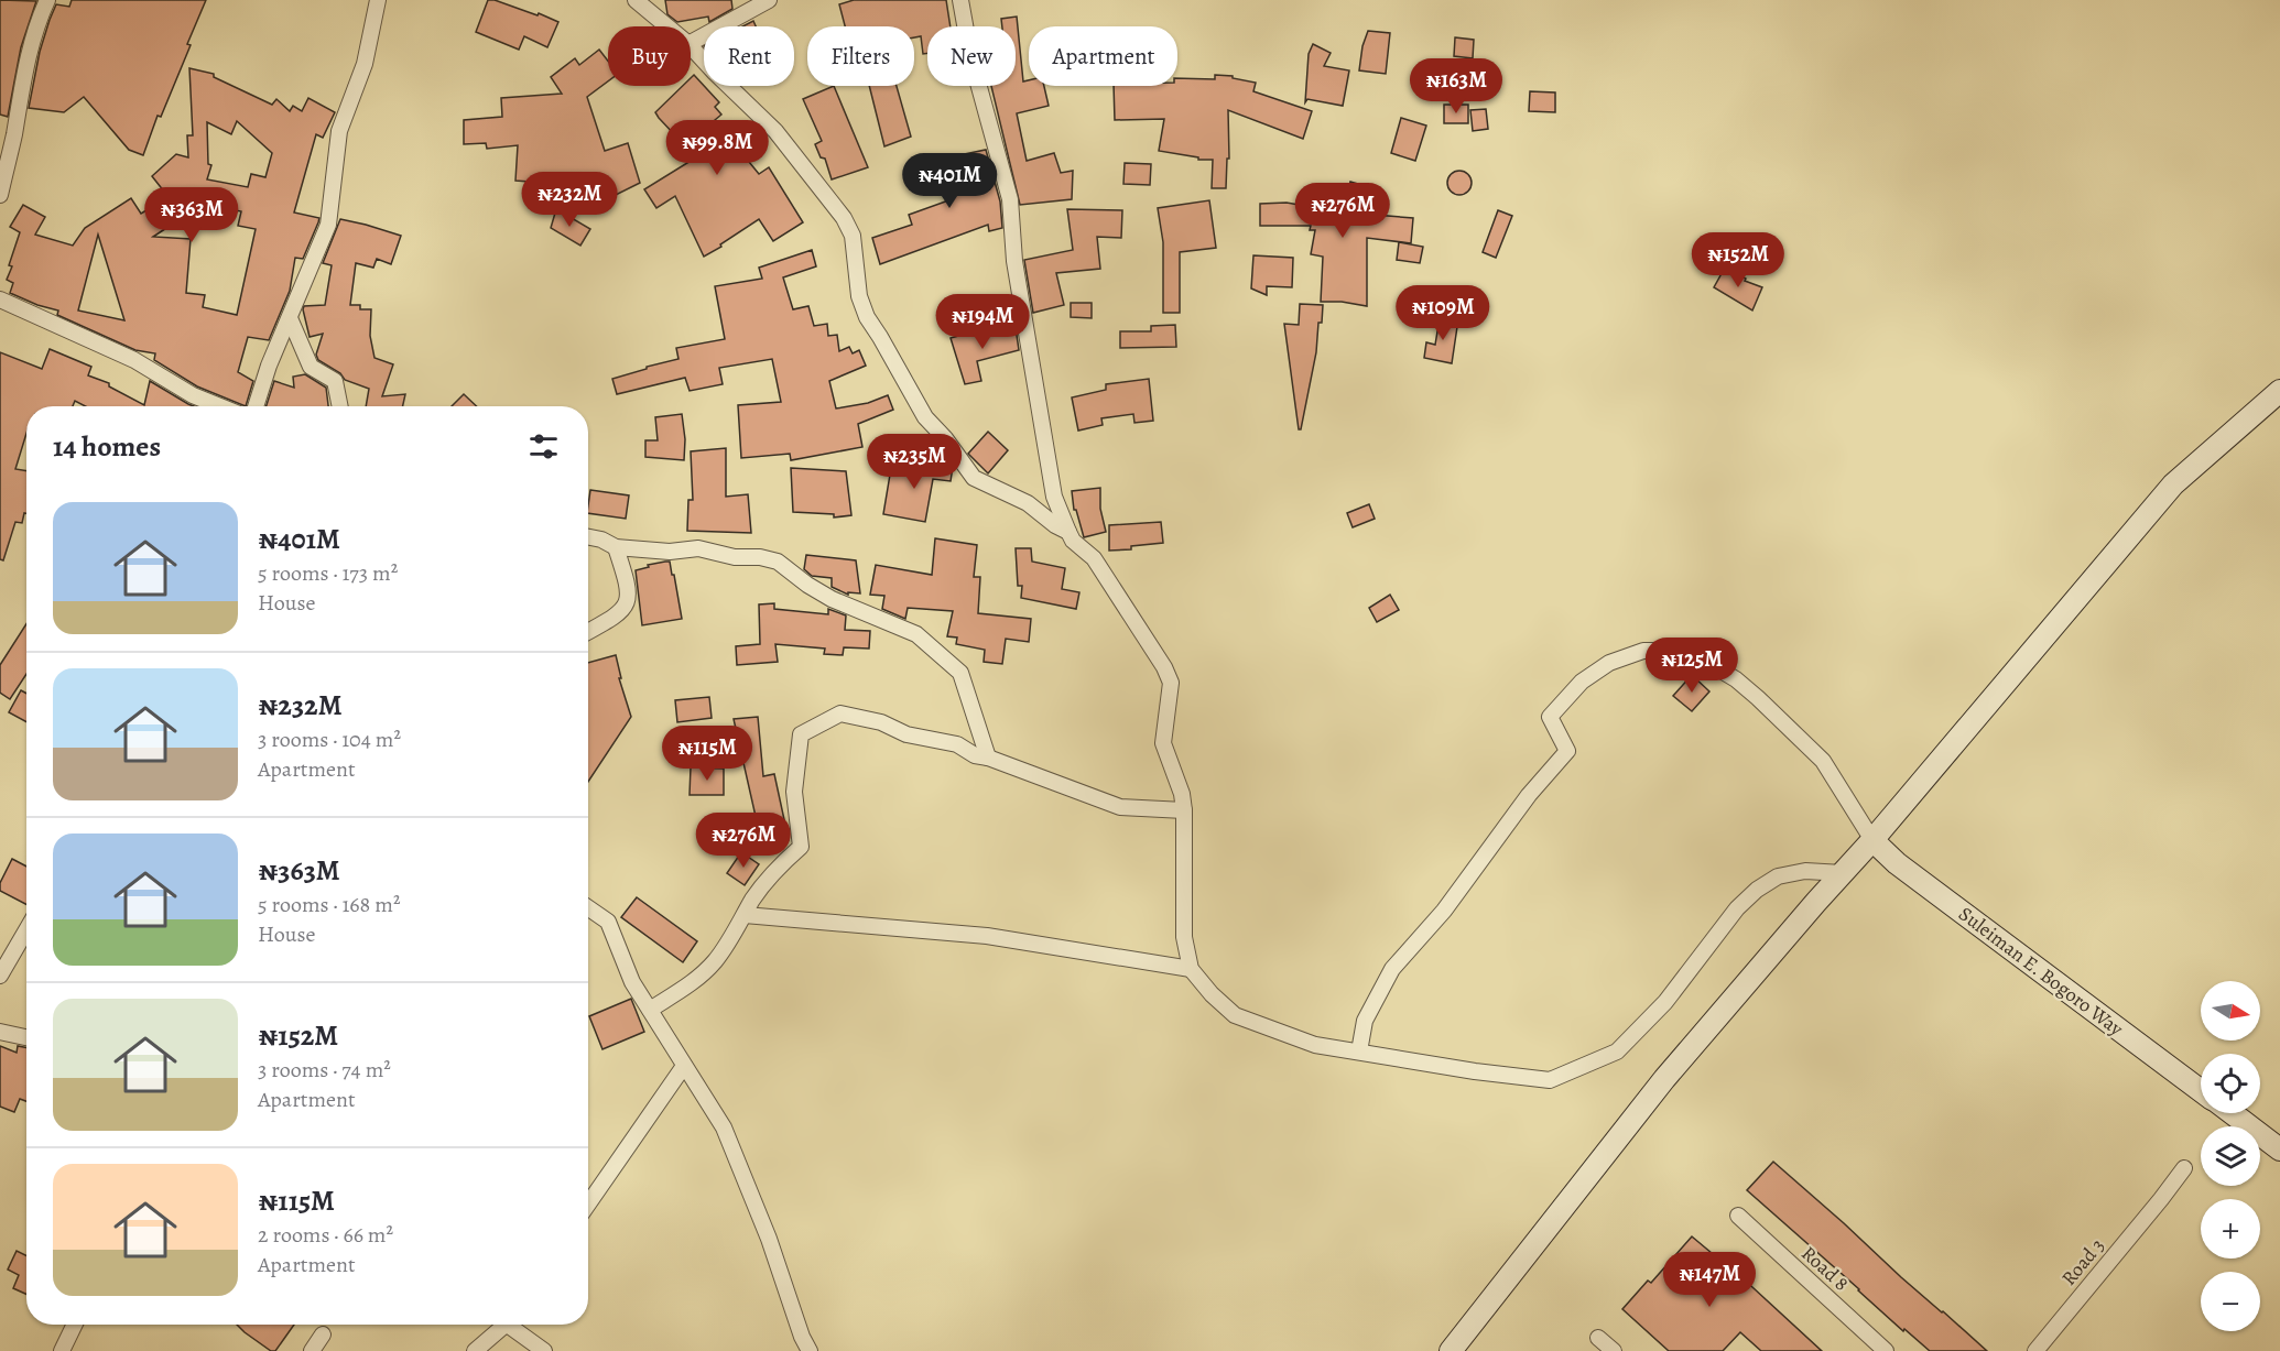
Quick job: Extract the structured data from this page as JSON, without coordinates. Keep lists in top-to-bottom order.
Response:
{
  "streets": {
    "main road": ["Suleiman E. Bogoro Way"],
    "street": ["Road 3", "Road 8"]
  },
  "north": "right",
  "page": {
    "chip": [
      "Buy",
      "Rent",
      "Filters",
      "New",
      "Apartment"
    ],
    "price": [
      "₦163M",
      "₦99.8M",
      "₦401M",
      "₦232M",
      "₦276M",
      "₦363M",
      "₦152M",
      "₦109M",
      "₦194M",
      "₦235M",
      "₦125M",
      "₦115M",
      "₦276M",
      "₦147M"
    ],
    "heading": "14 homes",
    "list": [
      {
        "name": "₦401M",
        "note": "5 rooms · 173 m² · House"
      },
      {
        "name": "₦232M",
        "note": "3 rooms · 104 m² · Apartment"
      },
      {
        "name": "₦363M",
        "note": "5 rooms · 168 m² · House"
      },
      {
        "name": "₦152M",
        "note": "3 rooms · 74 m² · Apartment"
      },
      {
        "name": "₦115M",
        "note": "2 rooms · 66 m² · Apartment"
      }
    ],
    "map_buttons": ["+", "−"]
  }
}
